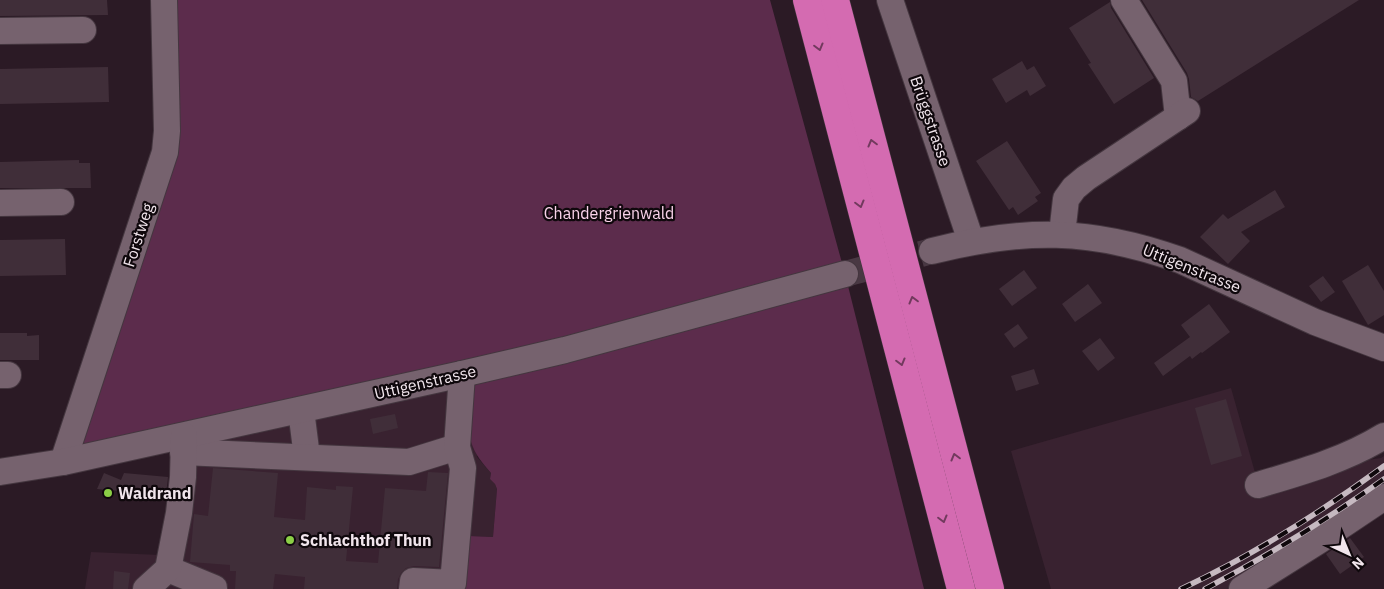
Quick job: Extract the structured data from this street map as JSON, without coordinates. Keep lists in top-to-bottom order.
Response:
{
  "streets": {
    "street": ["Brüggstrasse", "Forstweg", "Uttigenstrasse"]
  },
  "crossings": [
    ["Brüggstrasse", "Uttigenstrasse"],
    ["Forstweg", "Uttigenstrasse"]
  ],
  "parks": ["Chandergrienwald"],
  "places": ["Waldrand", "Schlachthof Thun"],
  "north": "bottom right"
}
